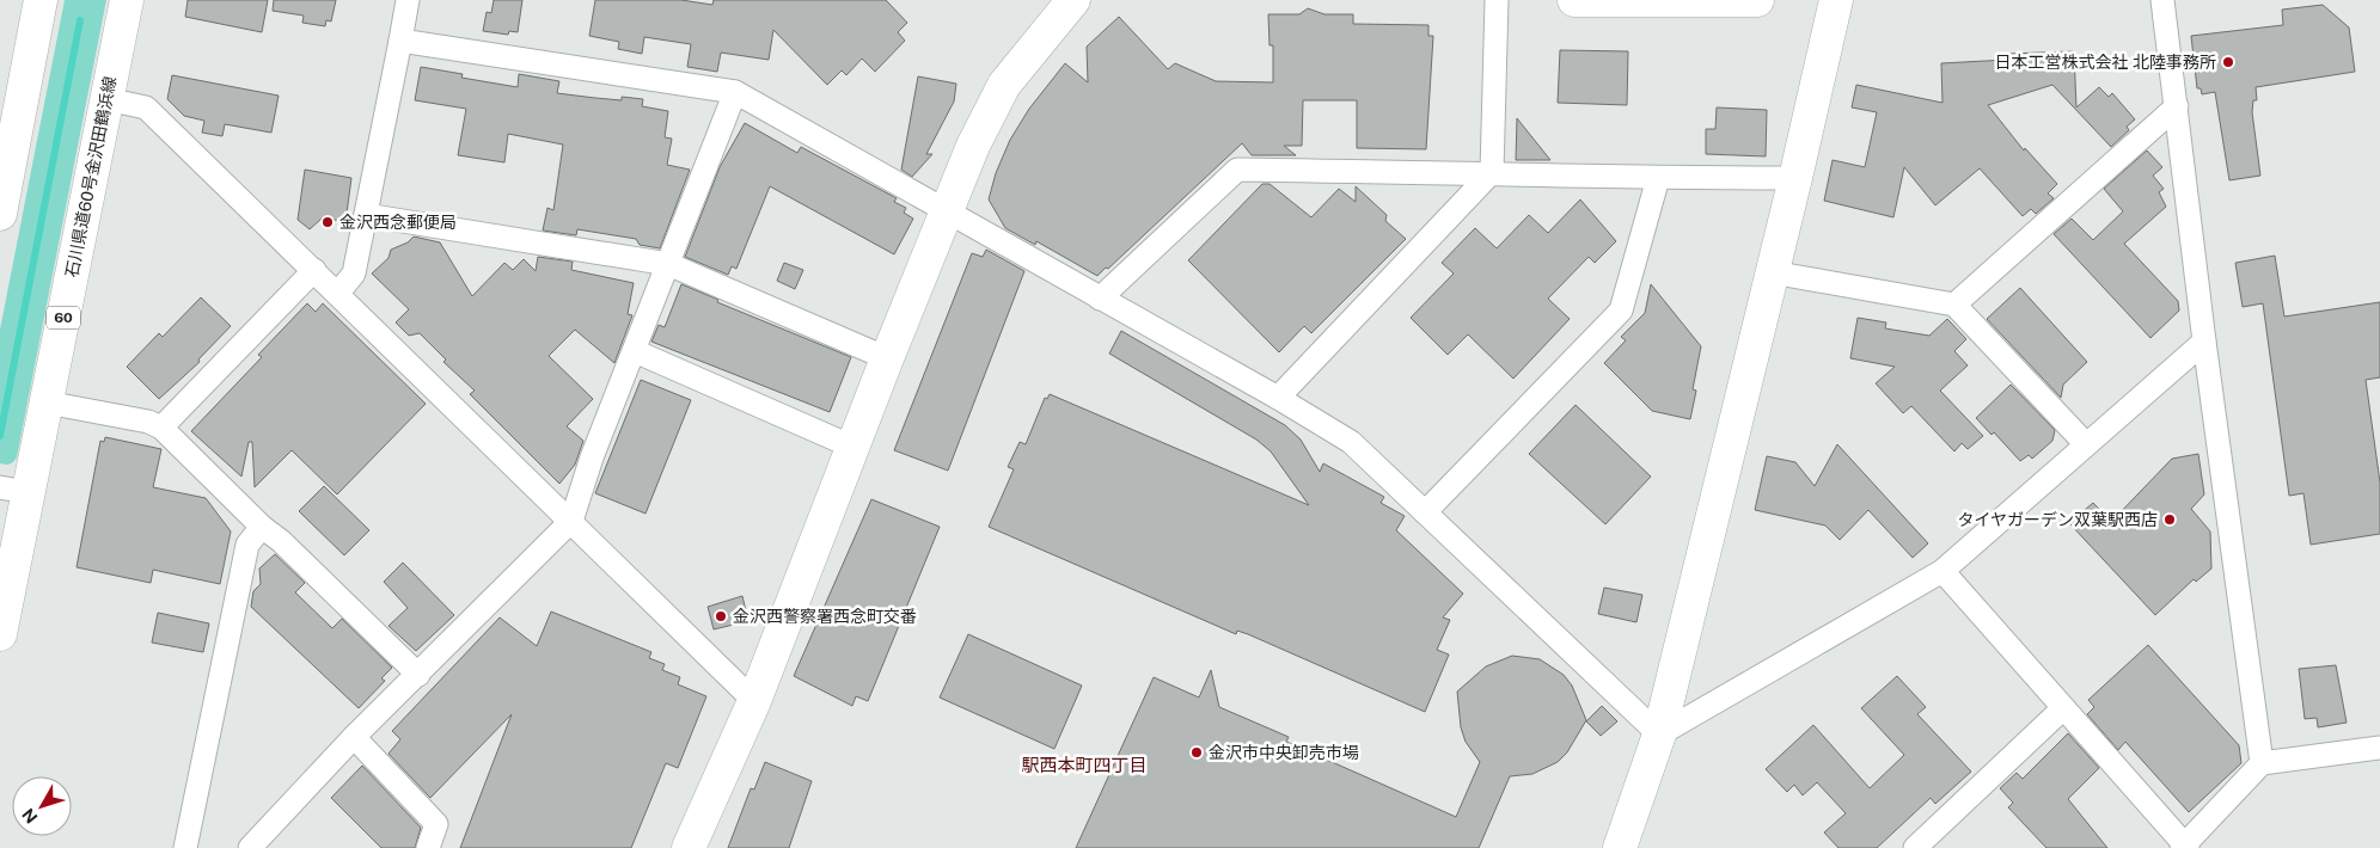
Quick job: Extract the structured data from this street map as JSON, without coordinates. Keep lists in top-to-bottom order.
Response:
{
  "streets": {
    "street": ["石川県道60号金沢田鶴浜線", "60"]
  },
  "districts": ["駅西本町四丁目"],
  "places": [
    "日本工営株式会社 北陸事務所",
    "金沢西念郵便局",
    "タイヤガーデン双葉駅西店",
    "金沢西警察署西念町交番",
    "金沢市中央卸売市場"
  ],
  "north": "bottom left"
}
